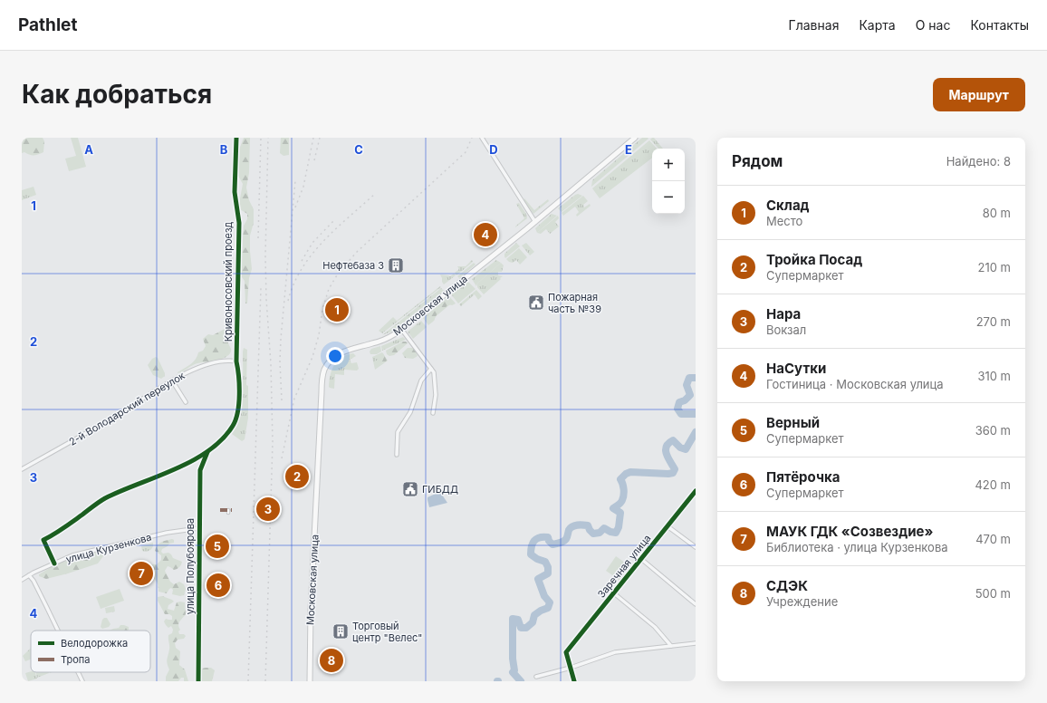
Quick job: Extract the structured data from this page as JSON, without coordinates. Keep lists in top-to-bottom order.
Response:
{
  "streets": {
    "main road": ["Московская улица"],
    "street": [
      "Кривоносовский проезд",
      "2-й Володарский переулок",
      "улица Курзенкова",
      "улица Полубоярова",
      "Заречная улица"
    ]
  },
  "crossings": [
    ["Кривоносовский проезд", "2-й Володарский переулок"],
    ["Кривоносовский проезд", "улица Полубоярова"],
    ["улица Курзенкова", "улица Полубоярова"]
  ],
  "places": {
    "building": ["Нефтебаза 3", "Торговый центр \"Велес\""],
    "public building": ["Пожарная часть №39", "ГИБДД"]
  },
  "legend": ["Велодорожка", "Тропа"],
  "page": {
    "header": "Pathlet",
    "nav": [
      "Главная",
      "Карта",
      "О нас",
      "Контакты"
    ],
    "buttons": "Маршрут",
    "title": "Как добраться",
    "heading": ["Рядом", "Найдено: 8"],
    "map_buttons": ["+", "−"],
    "list": [
      {
        "mark": "1",
        "name": "Склад",
        "note": "Место",
        "value": "80 m"
      },
      {
        "mark": "2",
        "name": "Тройка Посад",
        "note": "Супермаркет",
        "value": "210 m"
      },
      {
        "mark": "3",
        "name": "Нара",
        "note": "Вокзал",
        "value": "270 m"
      },
      {
        "mark": "4",
        "name": "НаСутки",
        "note": "Гостиница · Московская улица",
        "value": "310 m"
      },
      {
        "mark": "5",
        "name": "Верный",
        "note": "Супермаркет",
        "value": "360 m"
      },
      {
        "mark": "6",
        "name": "Пятёрочка",
        "note": "Супермаркет",
        "value": "420 m"
      },
      {
        "mark": "7",
        "name": "МАУК ГДК «Созвездие»",
        "note": "Библиотека · улица Курзенкова",
        "value": "470 m"
      },
      {
        "mark": "8",
        "name": "СДЭК",
        "note": "Учреждение",
        "value": "500 m"
      }
    ],
    "pins": [
      "4",
      "1",
      "2",
      "3",
      "5",
      "7",
      "6",
      "8"
    ]
  },
  "grid": {
    "columns": [
      "A",
      "B",
      "C",
      "D",
      "E"
    ],
    "rows": [
      "1",
      "2",
      "3",
      "4"
    ]
  }
}
